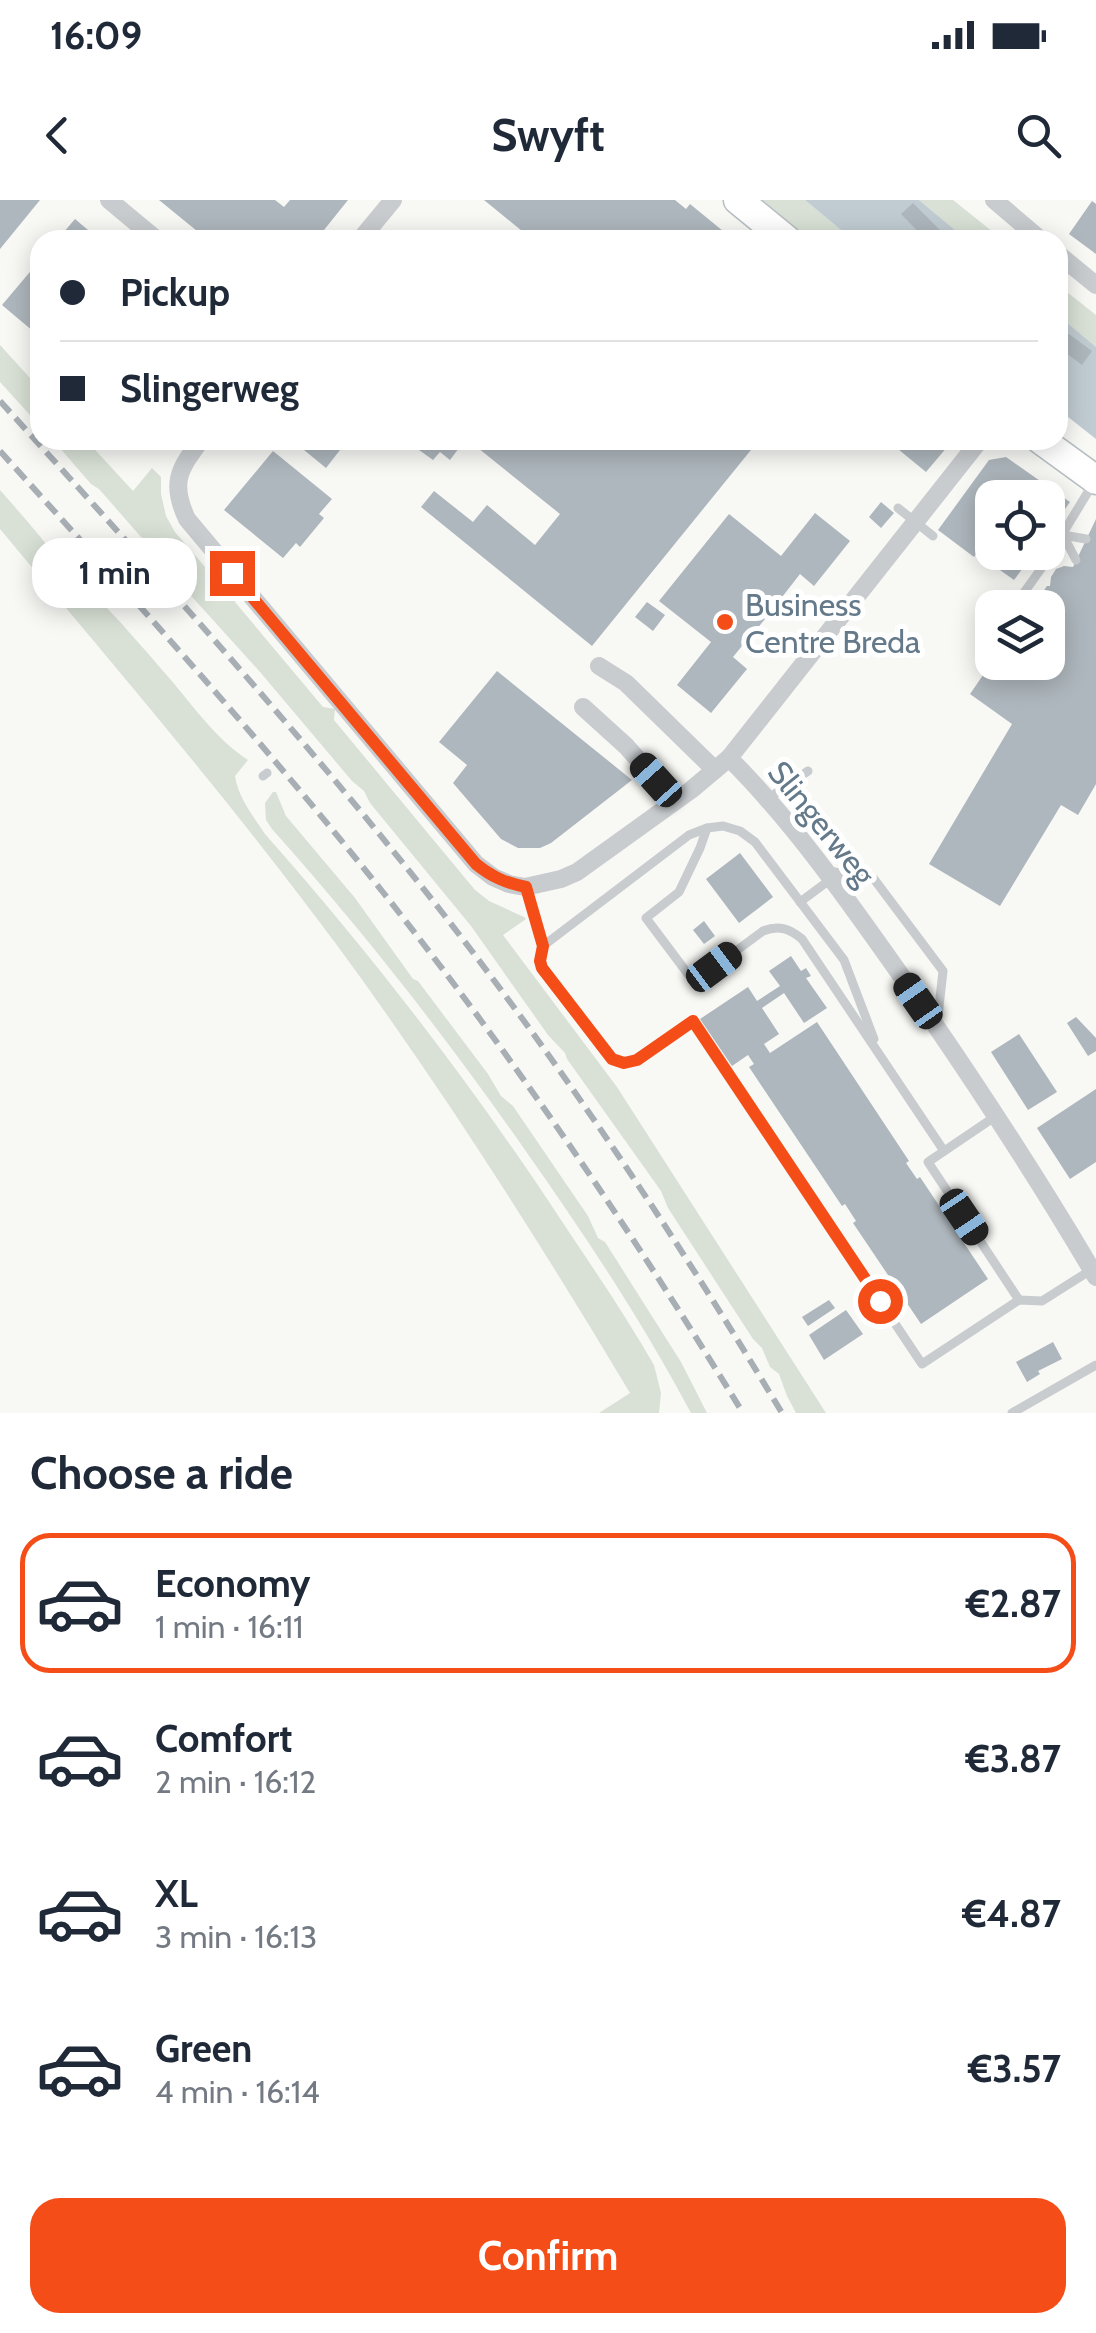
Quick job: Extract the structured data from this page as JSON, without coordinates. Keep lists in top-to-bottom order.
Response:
{
  "streets": {
    "street": ["Slingerweg"]
  },
  "places": ["Business Centre Breda"],
  "page": {
    "status": "16:09",
    "header": "Swyft",
    "banner": ["Pickup", "Slingerweg"],
    "bubble": "1 min",
    "heading": "Choose a ride",
    "list": [
      {
        "name": "Economy",
        "note": "1 min · 16:11",
        "value": "€2.87"
      },
      {
        "name": "Comfort",
        "note": "2 min · 16:12",
        "value": "€3.87"
      },
      {
        "name": "XL",
        "note": "3 min · 16:13",
        "value": "€4.87"
      },
      {
        "name": "Green",
        "note": "4 min · 16:14",
        "value": "€3.57"
      }
    ],
    "buttons": "Confirm"
  }
}
